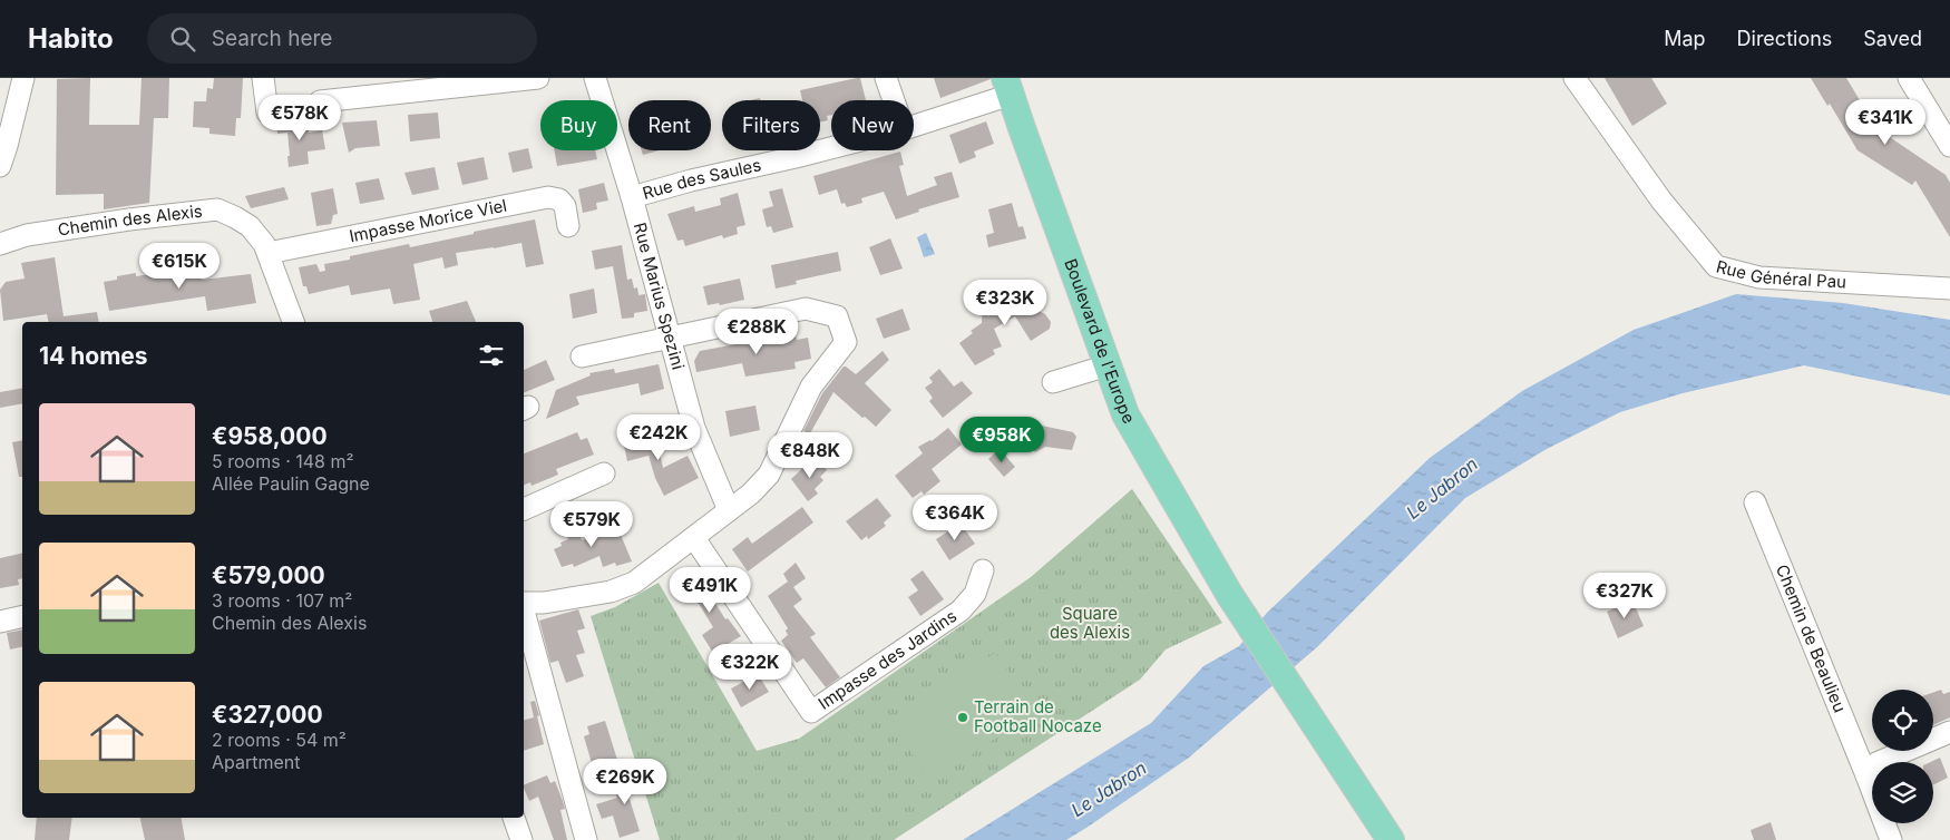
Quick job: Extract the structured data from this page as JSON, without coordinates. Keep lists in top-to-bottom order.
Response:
{
  "streets": {
    "main road": ["Boulevard de l'Europe"],
    "street": [
      "Rue des Saules",
      "Impasse Morice Viel",
      "Chemin des Alexis",
      "Rue Général Pau",
      "Rue Marius Spezini",
      "Chemin de Beaulieu",
      "Impasse des Jardins"
    ]
  },
  "crossings": [
    ["Rue des Saules", "Rue Marius Spezini"],
    ["Rue des Saules", "Boulevard de l'Europe"],
    ["Impasse Morice Viel", "Chemin des Alexis"]
  ],
  "water": ["Le Jabron"],
  "parks": ["Square des Alexis"],
  "places": ["Terrain de Football Nocaze"],
  "page": {
    "header": "Habito",
    "search": "Search here",
    "nav": ["Map", "Directions", "Saved"],
    "price": [
      "€578K",
      "€341K",
      "€615K",
      "€323K",
      "€288K",
      "€242K",
      "€958K",
      "€848K",
      "€364K",
      "€579K",
      "€491K",
      "€327K",
      "€322K",
      "€269K"
    ],
    "chip": [
      "Buy",
      "Rent",
      "Filters",
      "New"
    ],
    "heading": "14 homes",
    "list": [
      {
        "name": "€958,000",
        "note": "5 rooms · 148 m² · Allée Paulin Gagne"
      },
      {
        "name": "€579,000",
        "note": "3 rooms · 107 m² · Chemin des Alexis"
      },
      {
        "name": "€327,000",
        "note": "2 rooms · 54 m² · Apartment"
      }
    ]
  }
}
